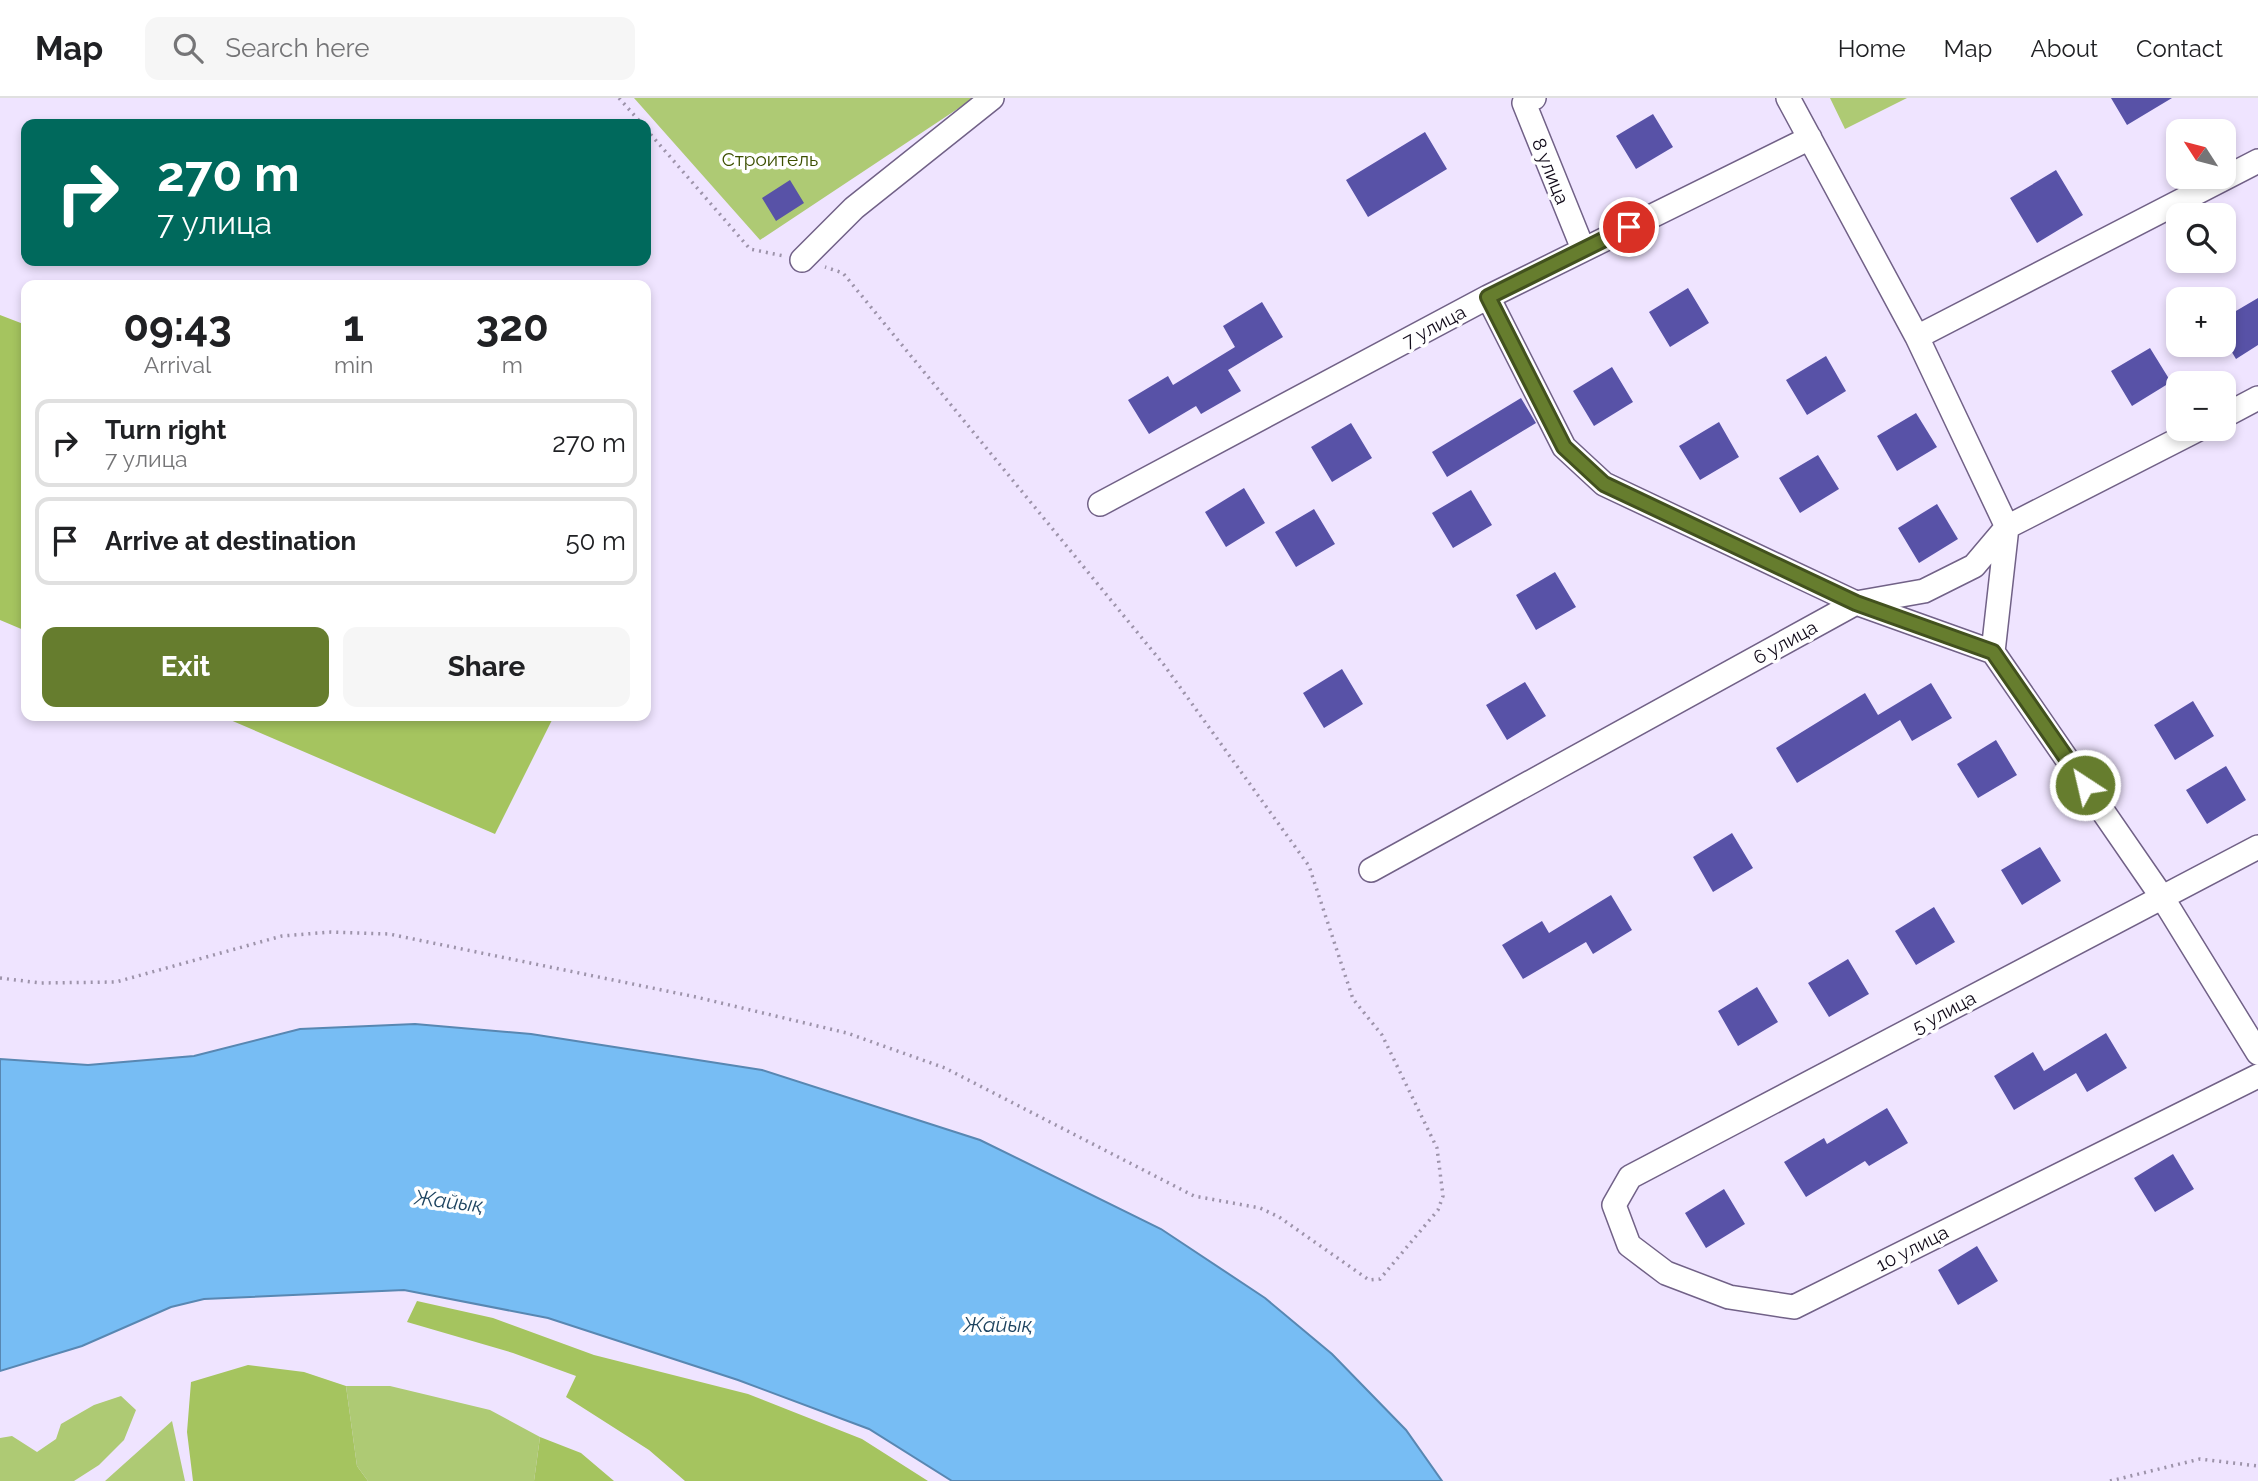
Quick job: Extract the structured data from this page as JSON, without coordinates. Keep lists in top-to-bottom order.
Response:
{
  "streets": {
    "street": [
      "8 улица",
      "7 улица",
      "6 улица",
      "5 улица",
      "10 улица"
    ]
  },
  "crossings": [
    ["8 улица", "7 улица"],
    ["5 улица", "10 улица"]
  ],
  "water": ["Жайық"],
  "parks": ["Строитель"],
  "north": "top left",
  "page": {
    "header": "Map",
    "search": "Search here",
    "nav": [
      "Home",
      "Map",
      "About",
      "Contact"
    ],
    "map_buttons": ["+", "−"],
    "turn": ["270 m", "7 улица"],
    "eta": [
      "09:43",
      "Arrival",
      "1",
      "min",
      "320",
      "m"
    ],
    "list": [
      {
        "name": "Turn right",
        "note": "7 улица",
        "value": "270 m"
      },
      {
        "name": "Arrive at destination",
        "value": "50 m"
      }
    ],
    "buttons": ["Exit", "Share"]
  }
}
